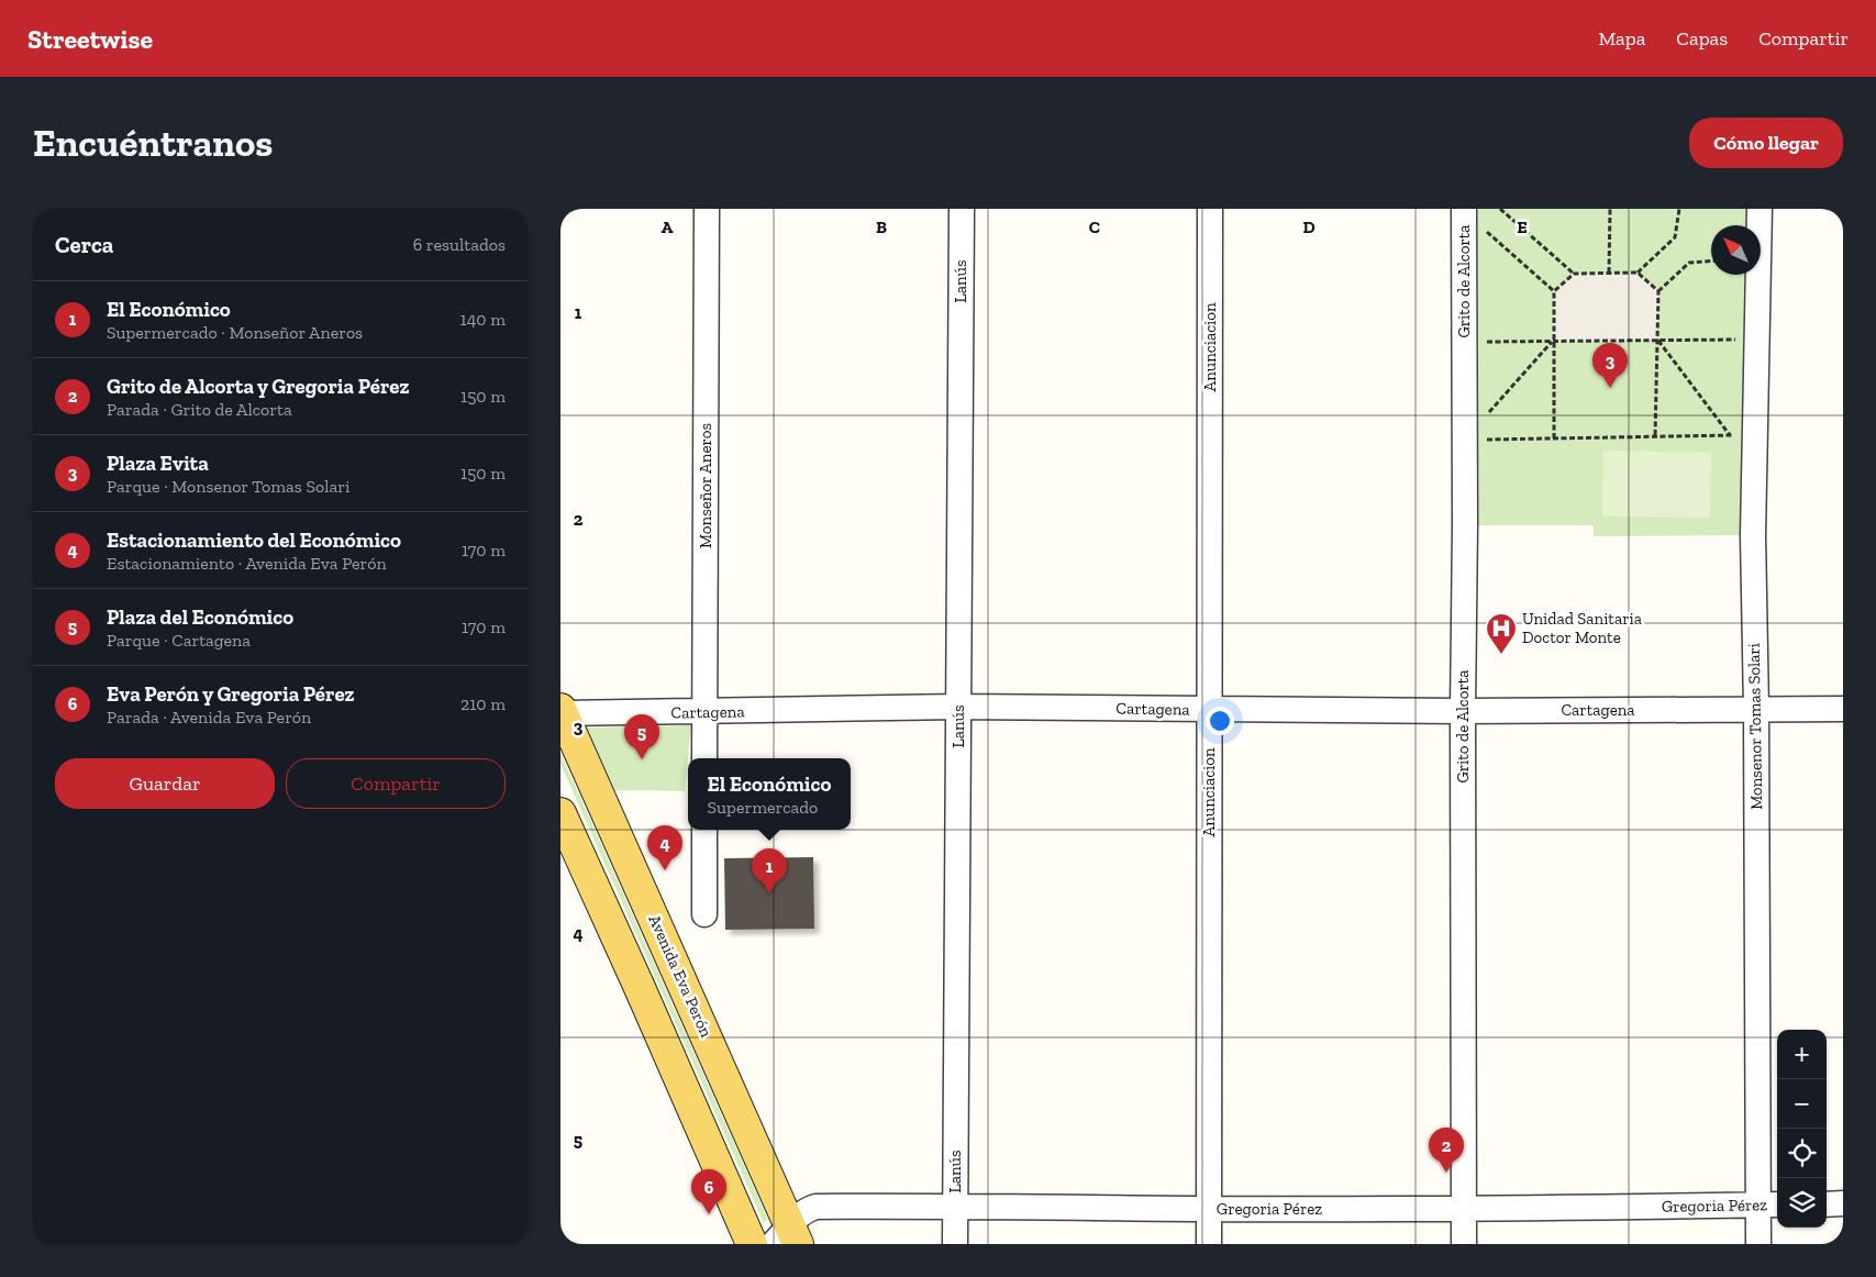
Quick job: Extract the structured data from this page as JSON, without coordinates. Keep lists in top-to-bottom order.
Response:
{
  "streets": {
    "main road": ["Avenida Eva Perón"],
    "street": [
      "Lanús",
      "Grito de Alcorta",
      "Anunciacion",
      "Monseñor Aneros",
      "Cartagena",
      "Monsenor Tomas Solari",
      "Gregoria Pérez"
    ]
  },
  "crossings": [
    ["Lanús", "Cartagena"],
    ["Lanús", "Gregoria Pérez"],
    ["Grito de Alcorta", "Cartagena"],
    ["Grito de Alcorta", "Gregoria Pérez"],
    ["Anunciacion", "Cartagena"],
    ["Anunciacion", "Gregoria Pérez"],
    ["Monseñor Aneros", "Cartagena"],
    ["Cartagena", "Monsenor Tomas Solari"],
    ["Cartagena", "Avenida Eva Perón"],
    ["Monsenor Tomas Solari", "Gregoria Pérez"],
    ["Avenida Eva Perón", "Gregoria Pérez"]
  ],
  "places": {
    "hospital": ["Unidad Sanitaria Doctor Monte"]
  },
  "north": "top left",
  "page": {
    "header": "Streetwise",
    "nav": ["Mapa", "Capas", "Compartir"],
    "buttons": [
      "Cómo llegar",
      ["Guardar", "Compartir"]
    ],
    "title": "Encuéntranos",
    "heading": ["Cerca", "6 resultados"],
    "list": [
      {
        "mark": "1",
        "name": "El Económico",
        "note": "Supermercado · Monseñor Aneros",
        "value": "140 m"
      },
      {
        "mark": "2",
        "name": "Grito de Alcorta y Gregoria Pérez",
        "note": "Parada · Grito de Alcorta",
        "value": "150 m"
      },
      {
        "mark": "3",
        "name": "Plaza Evita",
        "note": "Parque · Monsenor Tomas Solari",
        "value": "150 m"
      },
      {
        "mark": "4",
        "name": "Estacionamiento del Económico",
        "note": "Estacionamiento · Avenida Eva Perón",
        "value": "170 m"
      },
      {
        "mark": "5",
        "name": "Plaza del Económico",
        "note": "Parque · Cartagena",
        "value": "170 m"
      },
      {
        "mark": "6",
        "name": "Eva Perón y Gregoria Pérez",
        "note": "Parada · Avenida Eva Perón",
        "value": "210 m"
      }
    ],
    "pins": [
      "3",
      "5",
      "4",
      "1",
      "2",
      "6"
    ],
    "popup": ["El Económico", "Supermercado"],
    "map_buttons": ["+", "−"]
  },
  "grid": {
    "columns": [
      "A",
      "B",
      "C",
      "D",
      "E"
    ],
    "rows": [
      "1",
      "2",
      "3",
      "4",
      "5"
    ]
  }
}
